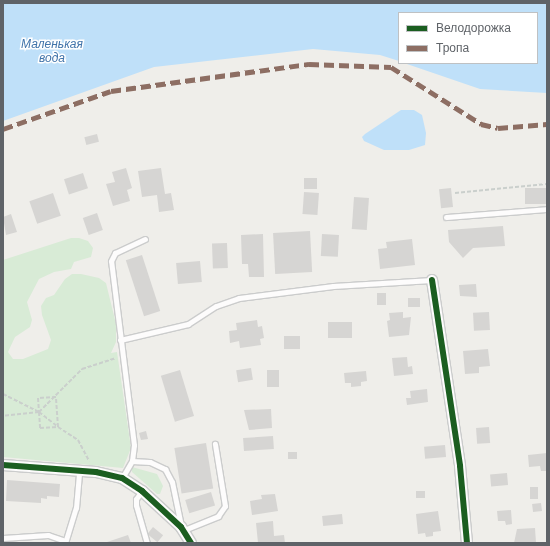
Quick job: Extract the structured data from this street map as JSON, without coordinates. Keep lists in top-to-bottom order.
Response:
{
  "water": ["Маленькая вода"],
  "legend": ["Велодорожка", "Тропа"]
}
